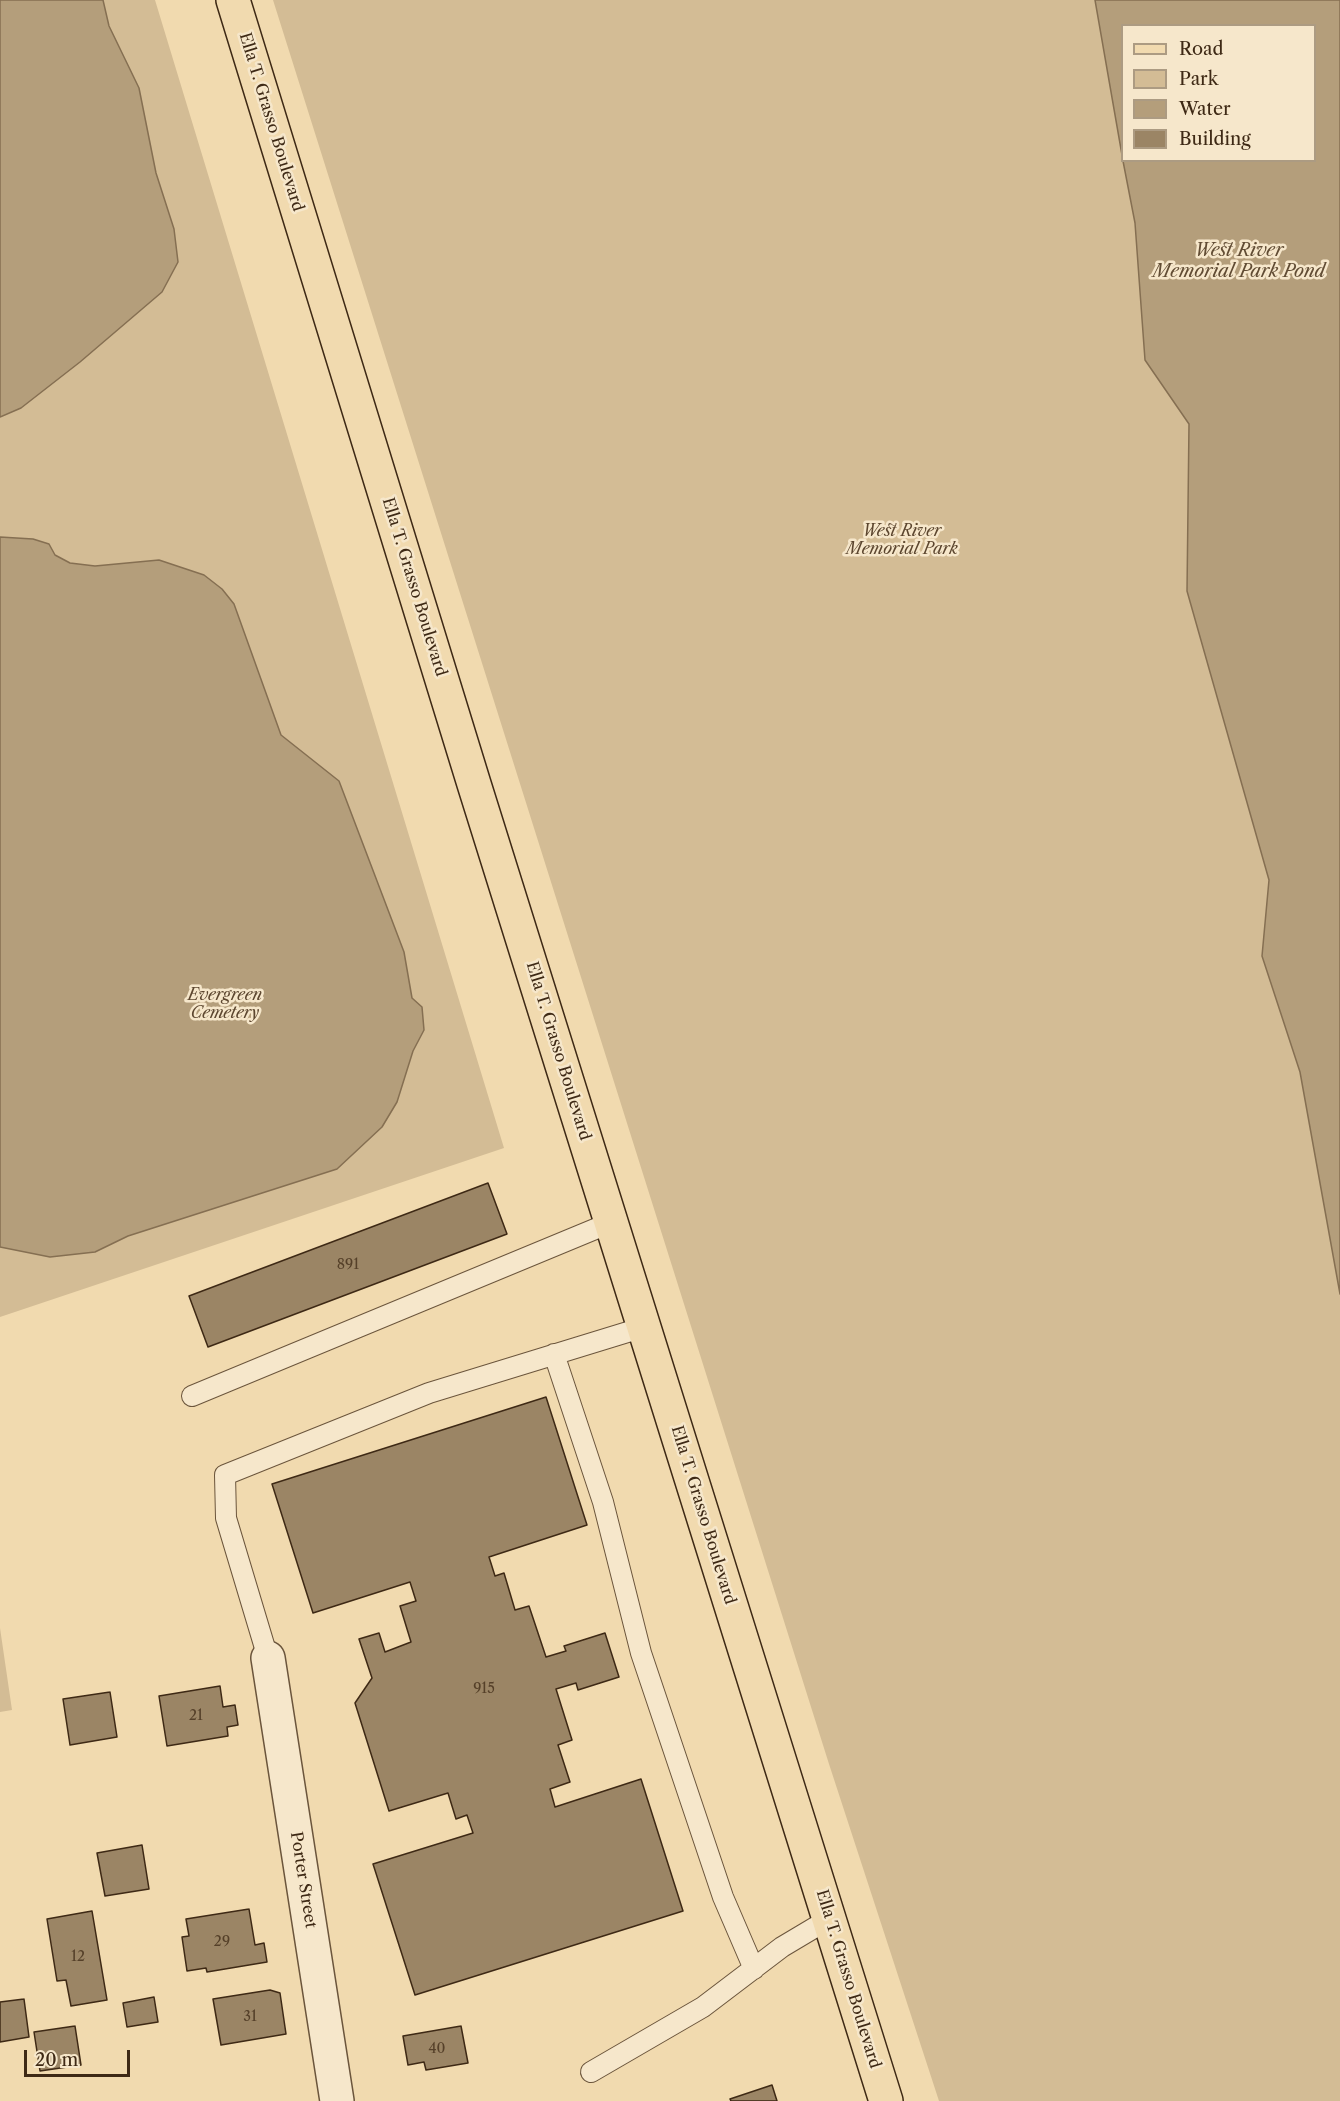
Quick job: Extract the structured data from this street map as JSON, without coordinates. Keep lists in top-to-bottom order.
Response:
{
  "streets": {
    "main road": ["Ella T. Grasso Boulevard"],
    "street": ["Porter Street"]
  },
  "water": ["West River Memorial Park Pond"],
  "parks": ["West River Memorial Park", "Evergreen Cemetery"],
  "house_numbers": [
    "891",
    "915",
    "21",
    "29",
    "12",
    "31",
    "40"
  ],
  "legend": [
    "Road",
    "Park",
    "Water",
    "Building"
  ],
  "scale_bar": "20 m"
}
